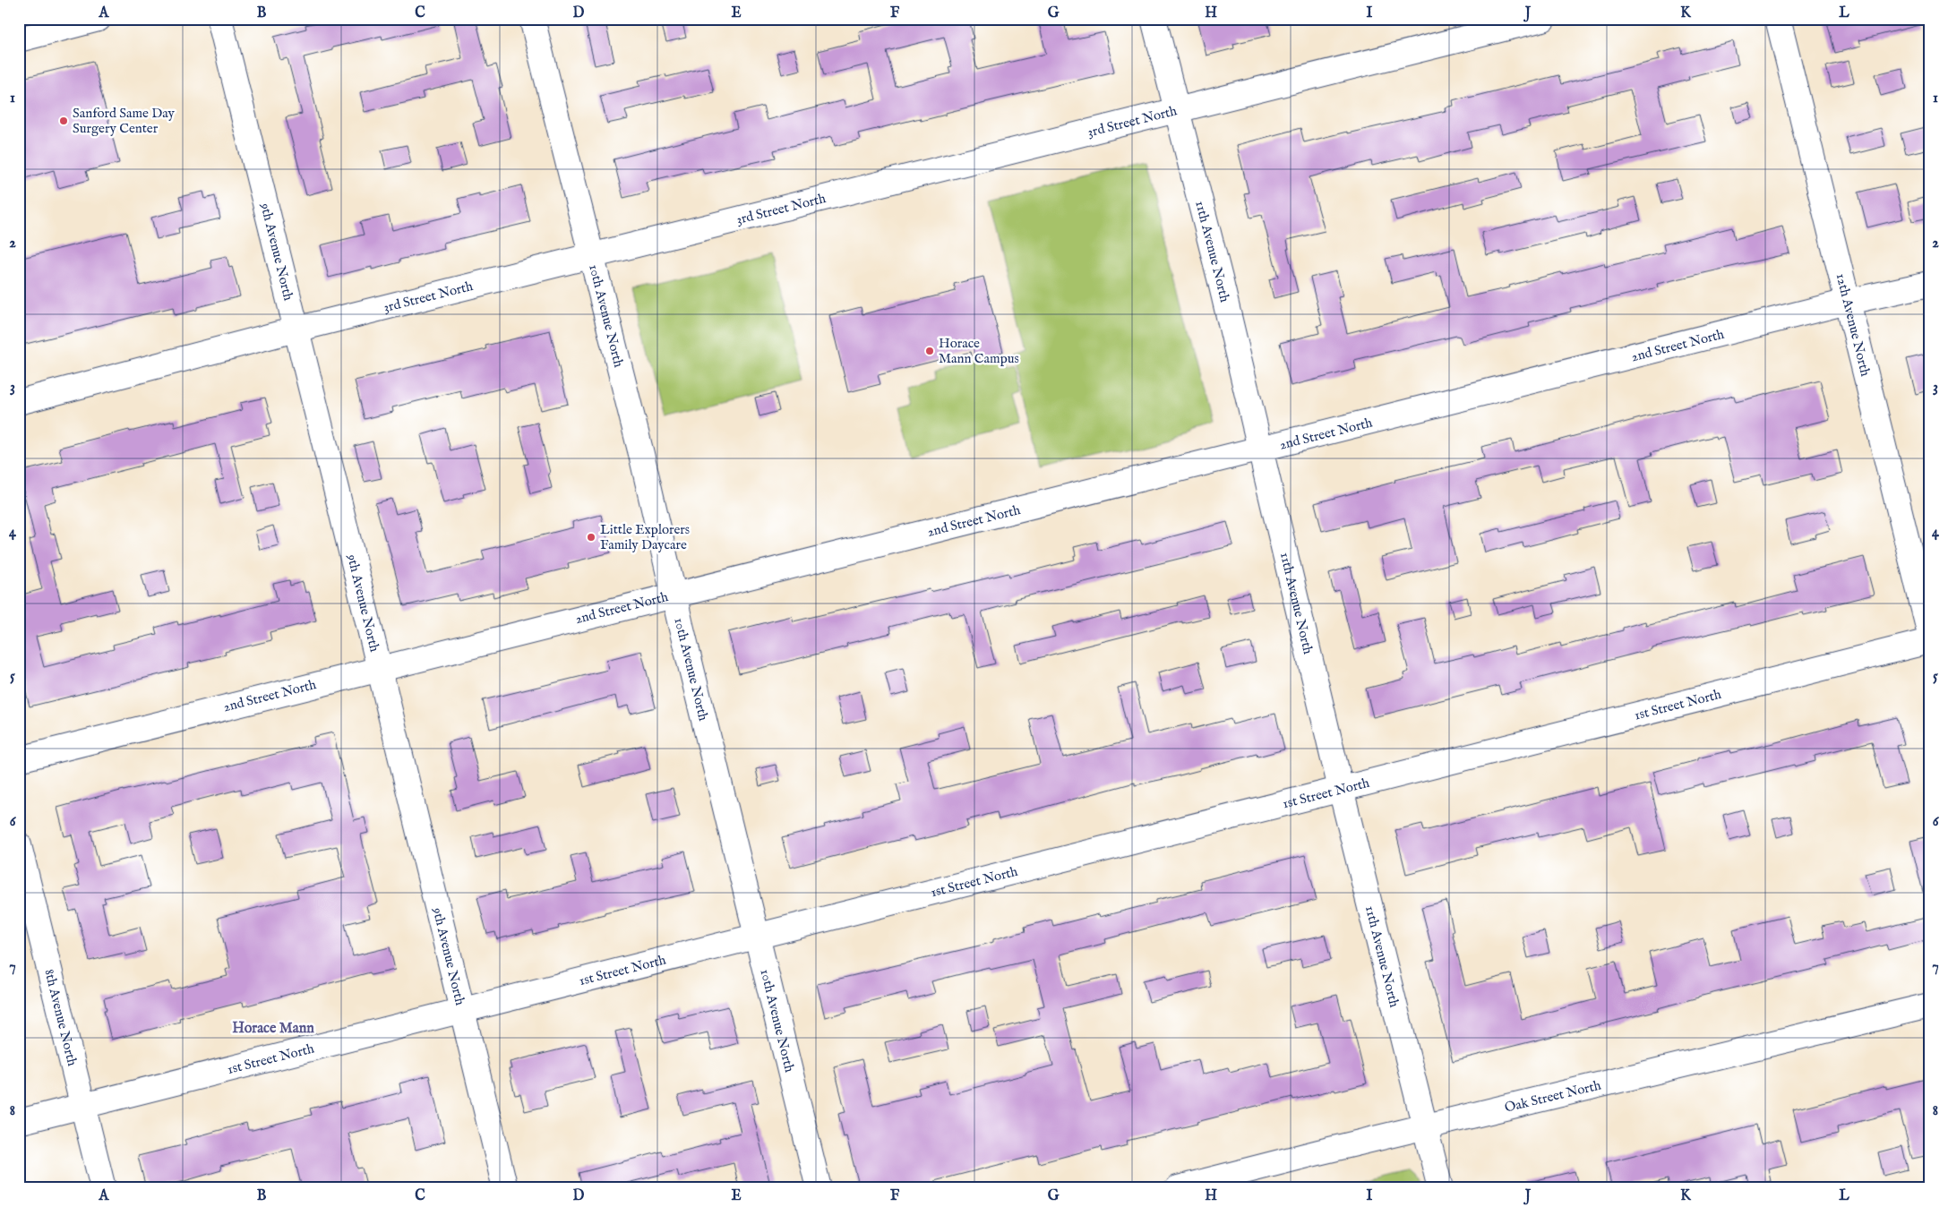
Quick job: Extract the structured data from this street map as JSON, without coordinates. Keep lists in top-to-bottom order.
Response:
{
  "streets": {
    "street": [
      "3rd Street North",
      "9th Avenue North",
      "11th Avenue North",
      "10th Avenue North",
      "12th Avenue North",
      "2nd Street North",
      "1st Street North",
      "8th Avenue North",
      "Oak Street North"
    ]
  },
  "crossings": [
    ["3rd Street North", "9th Avenue North"],
    ["3rd Street North", "11th Avenue North"],
    ["3rd Street North", "10th Avenue North"],
    ["9th Avenue North", "2nd Street North"],
    ["9th Avenue North", "1st Street North"],
    ["11th Avenue North", "2nd Street North"],
    ["11th Avenue North", "1st Street North"],
    ["11th Avenue North", "Oak Street North"],
    ["10th Avenue North", "2nd Street North"],
    ["10th Avenue North", "1st Street North"],
    ["12th Avenue North", "2nd Street North"],
    ["1st Street North", "8th Avenue North"]
  ],
  "districts": ["Horace Mann"],
  "places": ["Sanford Same Day Surgery Center", "Horace Mann Campus", "Little Explorers Family Daycare"],
  "grid": {
    "columns": [
      "A",
      "B",
      "C",
      "D",
      "E",
      "F",
      "G",
      "H",
      "I",
      "J",
      "K",
      "L"
    ],
    "rows": [
      "1",
      "2",
      "3",
      "4",
      "5",
      "6",
      "7",
      "8"
    ]
  }
}
